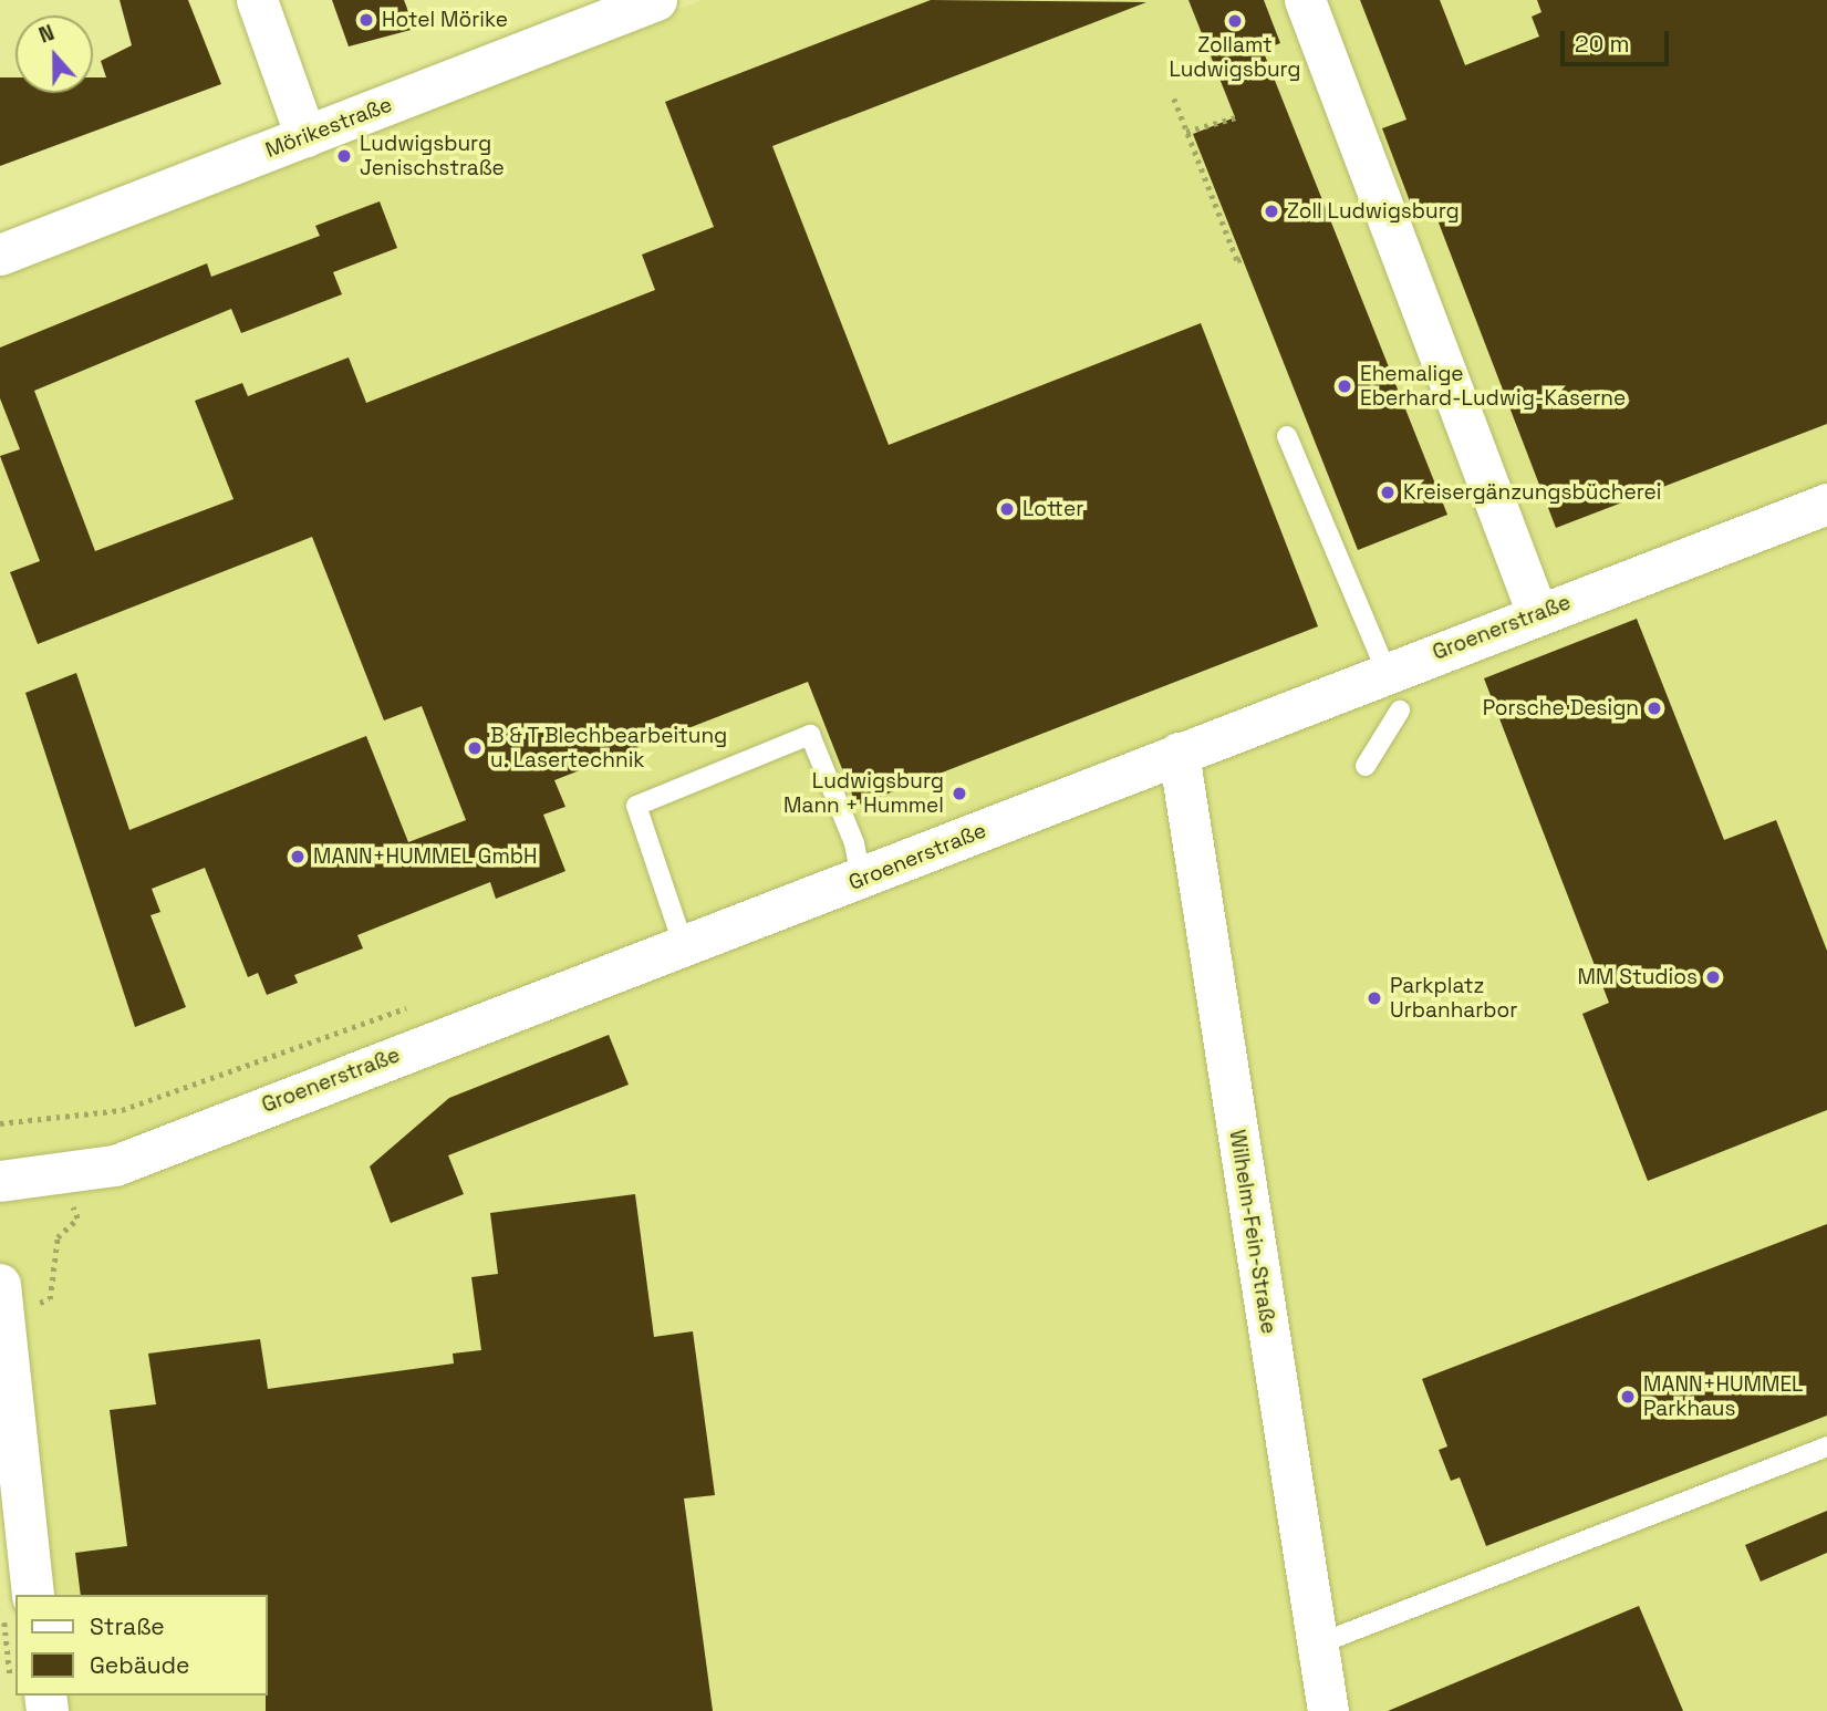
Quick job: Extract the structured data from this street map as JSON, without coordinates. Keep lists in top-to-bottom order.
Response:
{
  "streets": {
    "street": ["Mörikestraße", "Groenerstraße", "Wilhelm-Fein-Straße"]
  },
  "crossings": [
    ["Groenerstraße", "Wilhelm-Fein-Straße"]
  ],
  "places": [
    "Hotel Mörike",
    "Zollamt Ludwigsburg",
    "Ludwigsburg Jenischstraße",
    "Zoll Ludwigsburg",
    "Ehemalige Eberhard-Ludwig-Kaserne",
    "Kreisergänzungsbücherei",
    "Lotter",
    "Porsche Design",
    "B & T Blechbearbeitung u. Lasertechnik",
    "Ludwigsburg Mann + Hummel",
    "MANN+HUMMEL GmbH",
    "MM Studios",
    "Parkplatz Urbanharbor",
    "MANN+HUMMEL Parkhaus"
  ],
  "legend": ["Straße", "Gebäude"],
  "scale_bar": "20 m",
  "north": "top"
}
